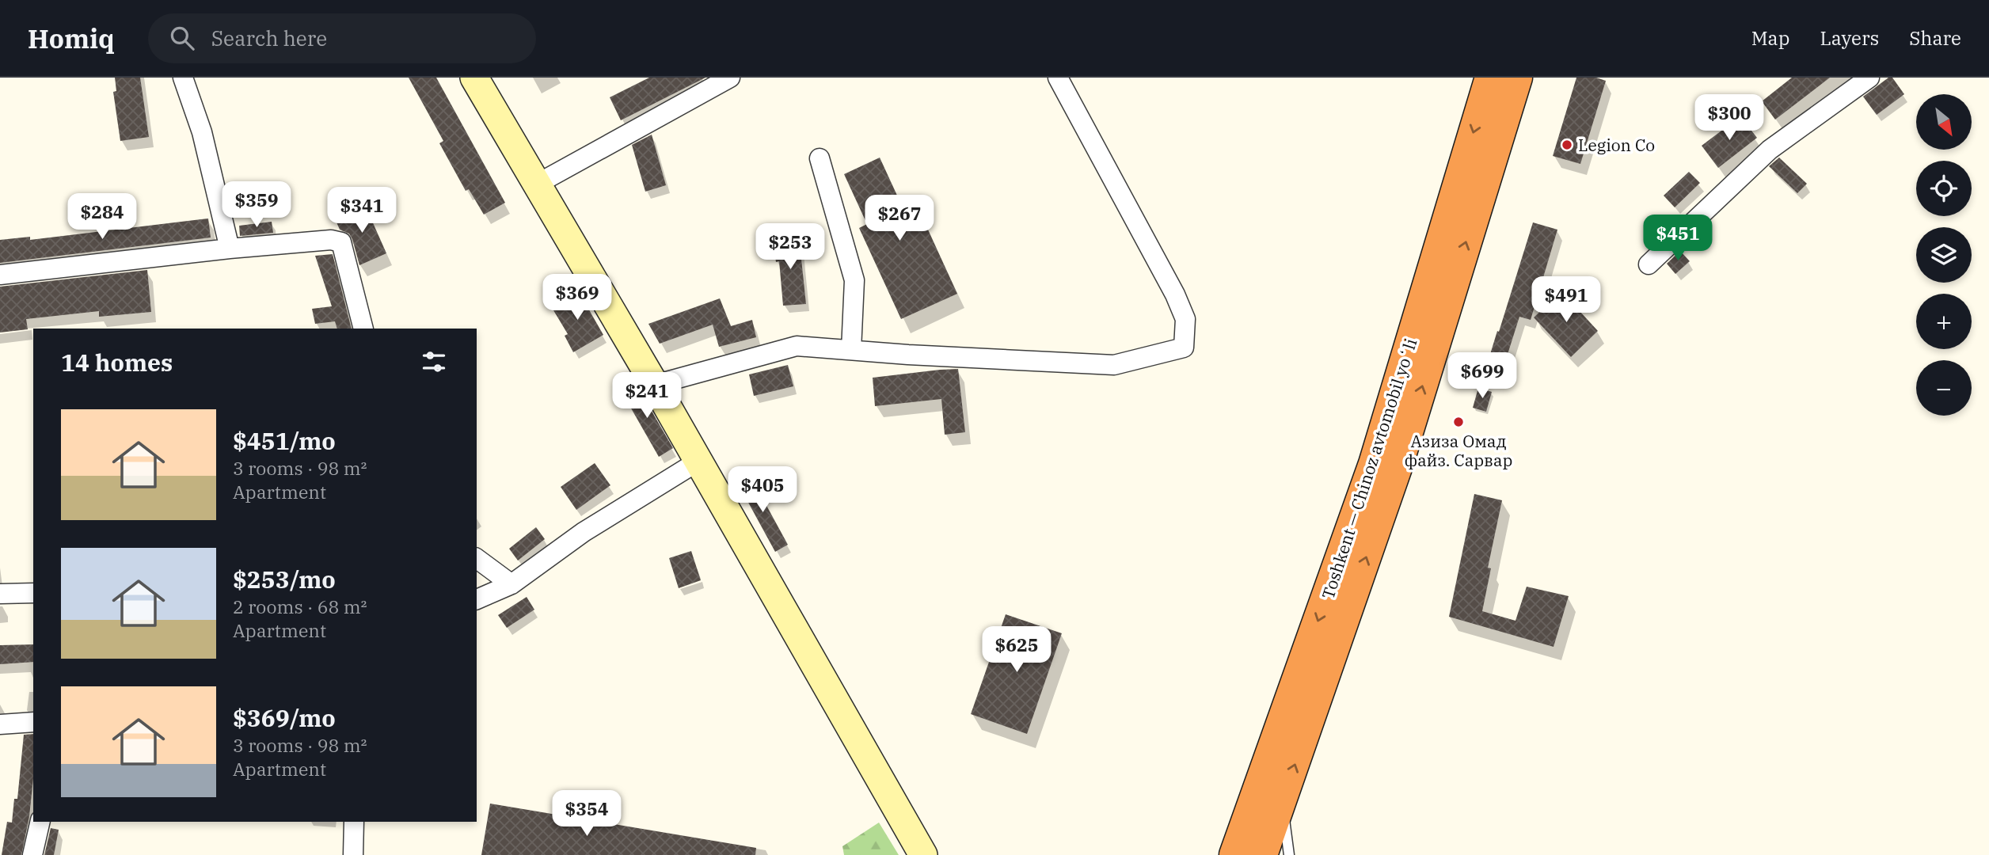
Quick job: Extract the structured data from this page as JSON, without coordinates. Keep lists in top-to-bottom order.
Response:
{
  "streets": {
    "highway": ["Toshkent — Chinoz avtomobil yoʻli"]
  },
  "places": ["Legion Co", "Азиза Омад файз. Сарвар"],
  "north": "bottom right",
  "page": {
    "header": "Homiq",
    "search": "Search here",
    "nav": ["Map", "Layers", "Share"],
    "map_buttons": ["+", "−"],
    "price": [
      "$300",
      "$359",
      "$341",
      "$284",
      "$267",
      "$451",
      "$253",
      "$369",
      "$491",
      "$699",
      "$241",
      "$405",
      "$625",
      "$354"
    ],
    "heading": "14 homes",
    "list": [
      {
        "name": "$451/mo",
        "note": "3 rooms · 98 m² · Apartment"
      },
      {
        "name": "$253/mo",
        "note": "2 rooms · 68 m² · Apartment"
      },
      {
        "name": "$369/mo",
        "note": "3 rooms · 98 m² · Apartment"
      }
    ]
  }
}
